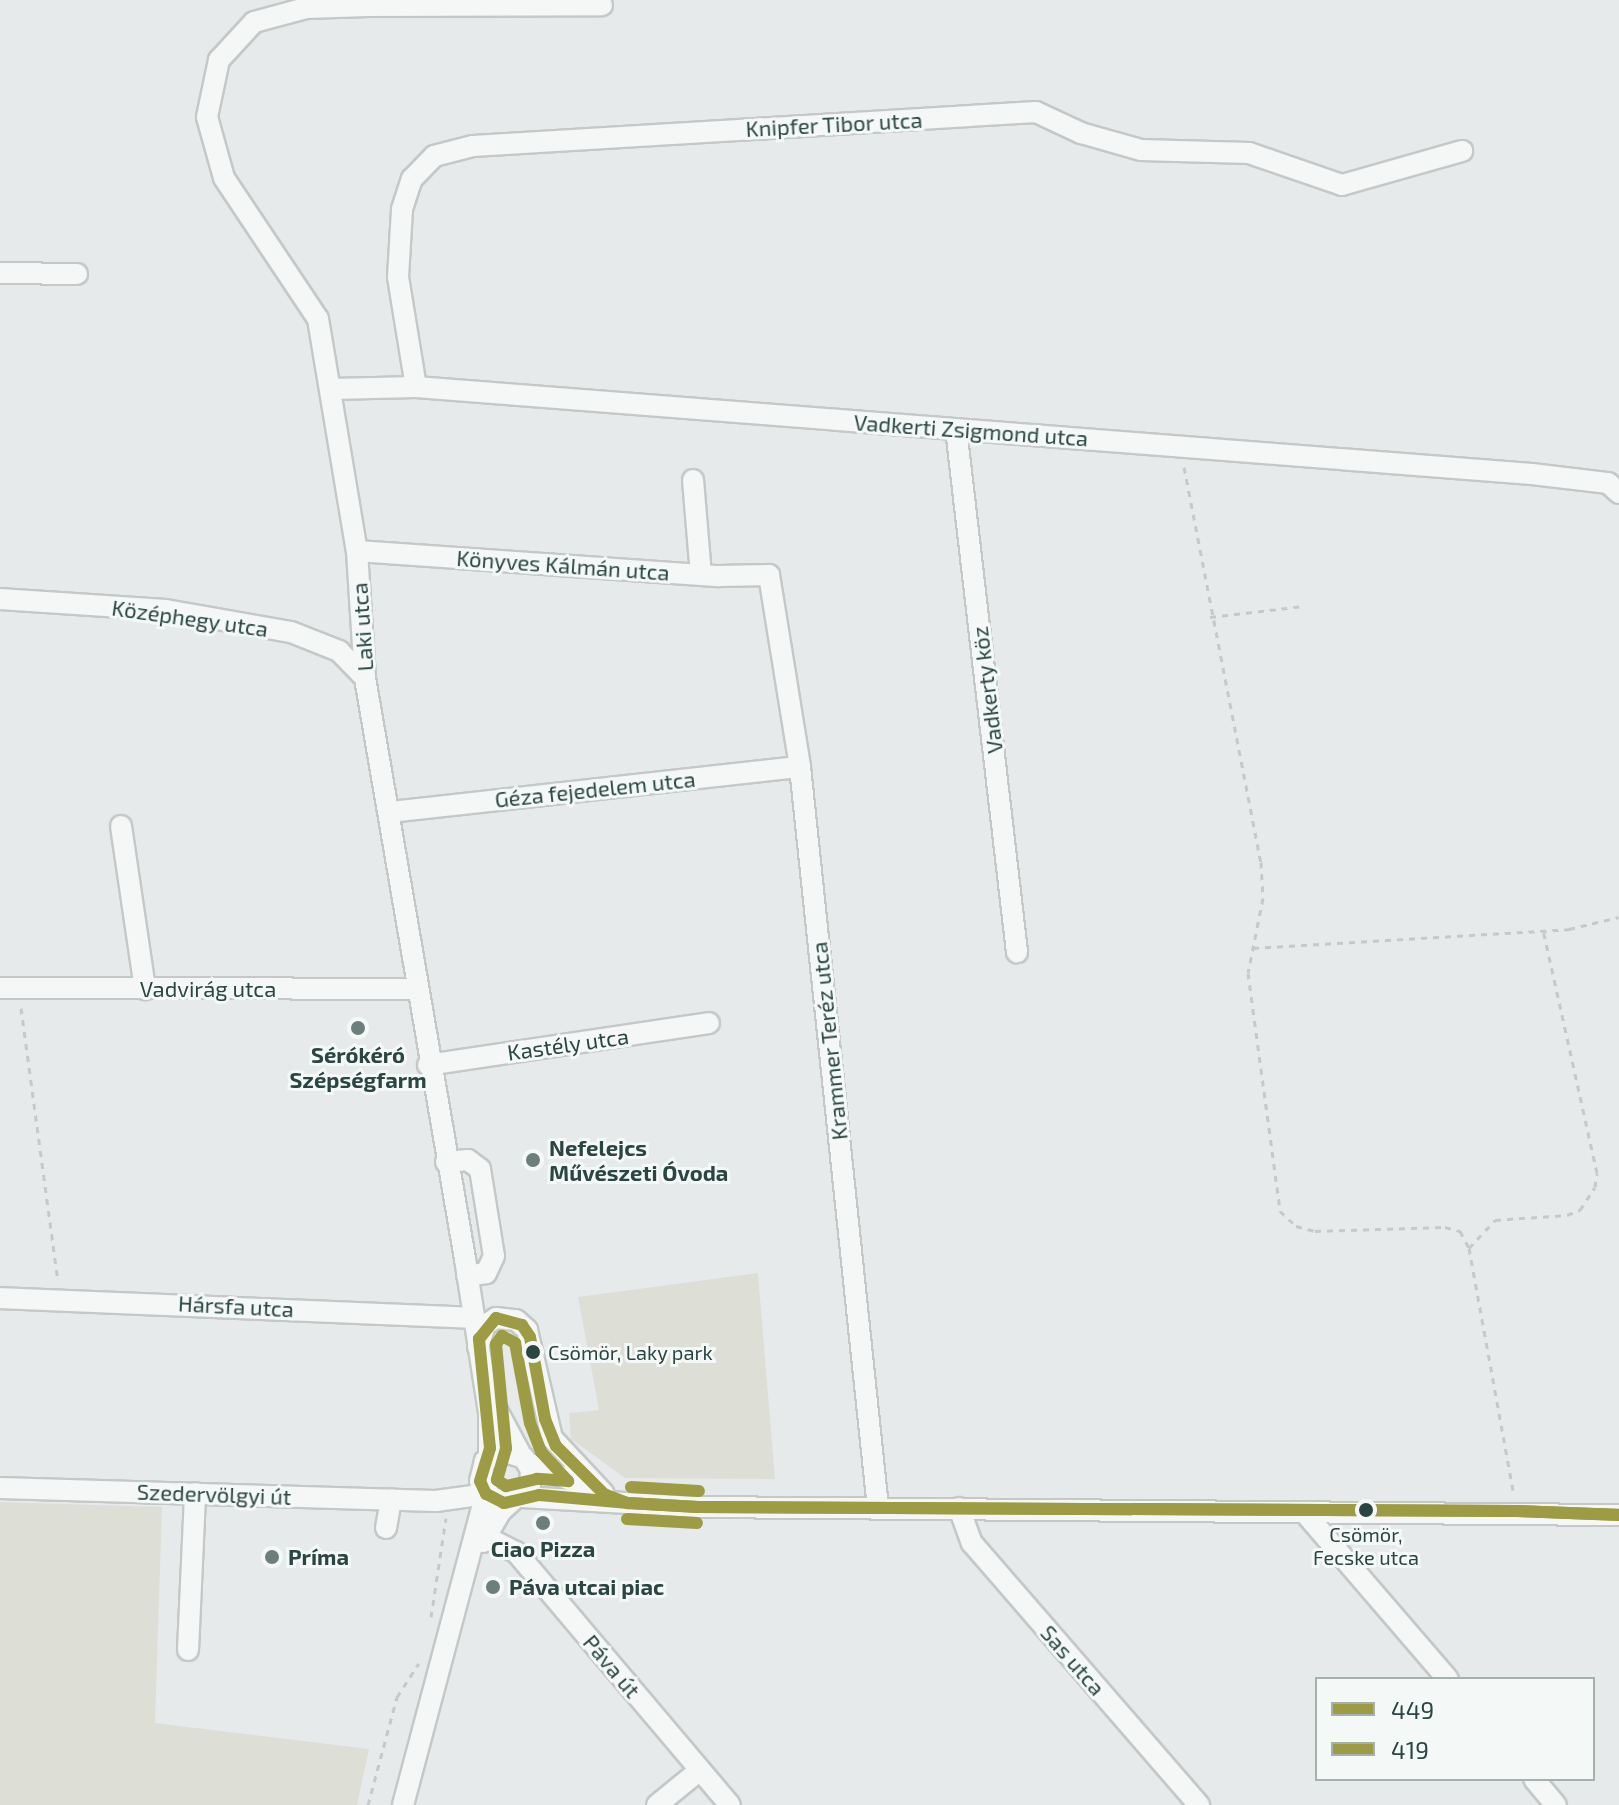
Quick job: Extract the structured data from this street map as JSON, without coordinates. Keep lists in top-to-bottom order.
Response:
{
  "streets": {
    "street": [
      "Knipfer Tibor utca",
      "Vadkerti Zsigmond utca",
      "Könyves Kálmán utca",
      "Középhegy utca",
      "Laki utca",
      "Vadkerty köz",
      "Géza fejedelem utca",
      "Vadvirág utca",
      "Krammer Teréz utca",
      "Kastély utca",
      "Hársfa utca",
      "Szedervölgyi út",
      "Sas utca",
      "Páva út"
    ]
  },
  "crossings": [
    ["Knipfer Tibor utca", "Vadkerti Zsigmond utca"],
    ["Vadkerti Zsigmond utca", "Laki utca"],
    ["Vadkerti Zsigmond utca", "Vadkerty köz"],
    ["Könyves Kálmán utca", "Laki utca"],
    ["Könyves Kálmán utca", "Krammer Teréz utca"],
    ["Középhegy utca", "Laki utca"],
    ["Laki utca", "Géza fejedelem utca"],
    ["Laki utca", "Vadvirág utca"],
    ["Laki utca", "Kastély utca"],
    ["Laki utca", "Hársfa utca"],
    ["Laki utca", "Szedervölgyi út"],
    ["Géza fejedelem utca", "Krammer Teréz utca"]
  ],
  "places": [
    "Sérókéró Szépségfarm",
    "Nefelejcs Művészeti Óvoda",
    "Csömör, Laky park",
    "Csömör, Fecske utca",
    "Ciao Pizza",
    "Príma",
    "Páva utcai piac"
  ],
  "lines": ["transit line 449", "transit line 419"],
  "legend": ["449", "419"]
}
